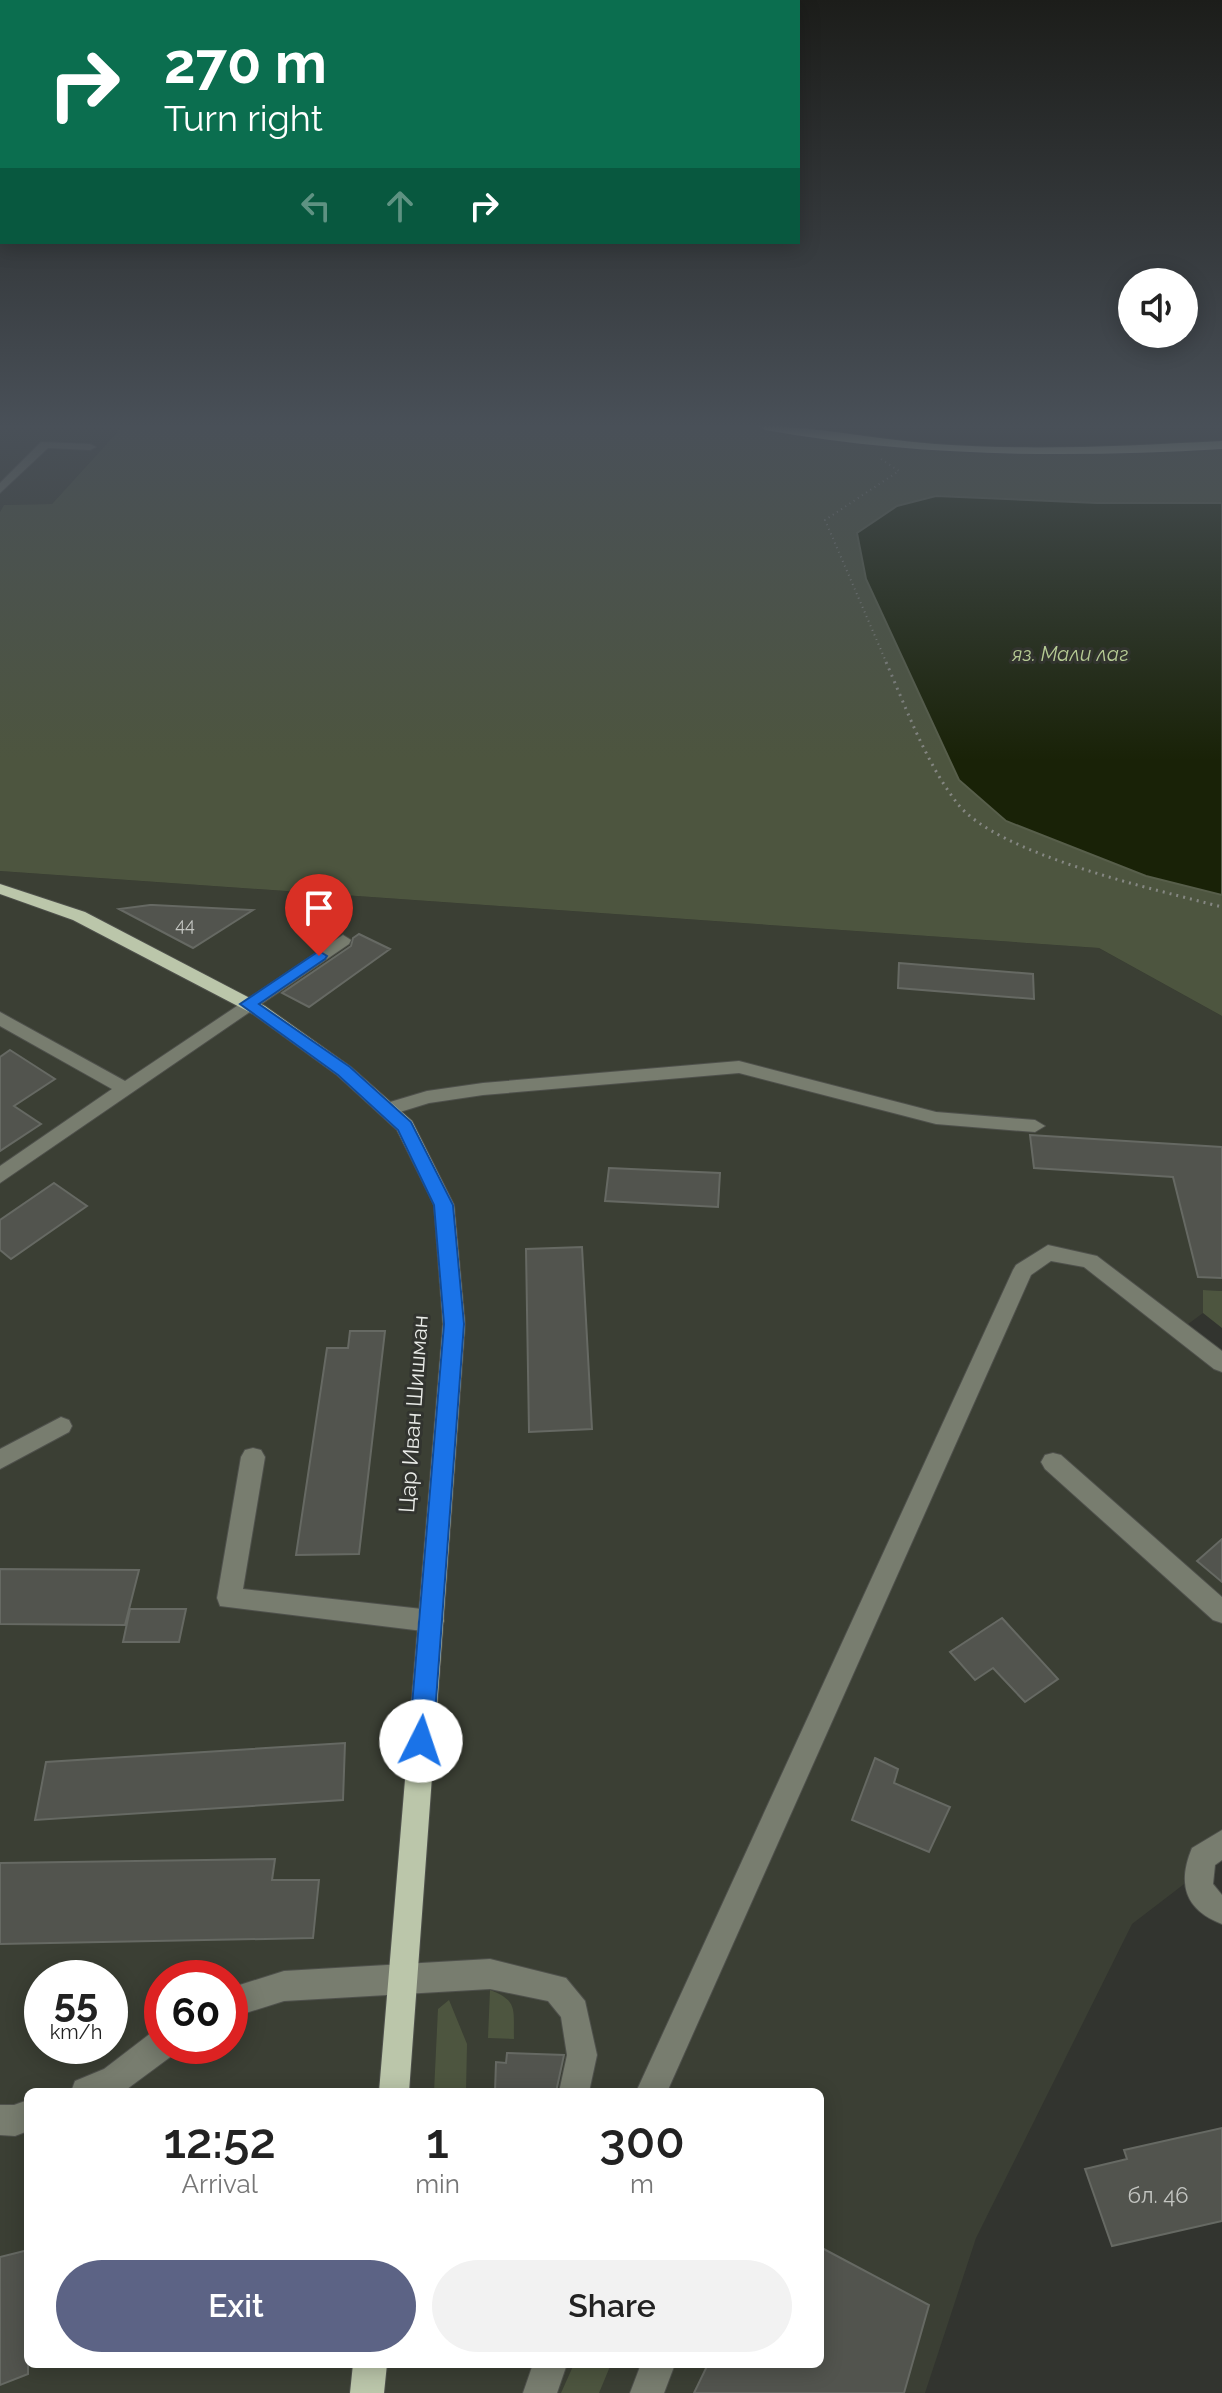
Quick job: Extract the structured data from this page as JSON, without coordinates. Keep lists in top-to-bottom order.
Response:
{
  "streets": {
    "main road": ["Цар Иван Шишман"]
  },
  "water": ["яз. Мали лаг"],
  "house_numbers": ["44", "бл. 46"],
  "page": {
    "turn": ["270 m", "Turn right"],
    "speed": "55 km/h",
    "limit": "60",
    "eta": [
      "12:52",
      "Arrival",
      "1",
      "min",
      "300",
      "m"
    ],
    "buttons": ["Exit", "Share"]
  }
}
